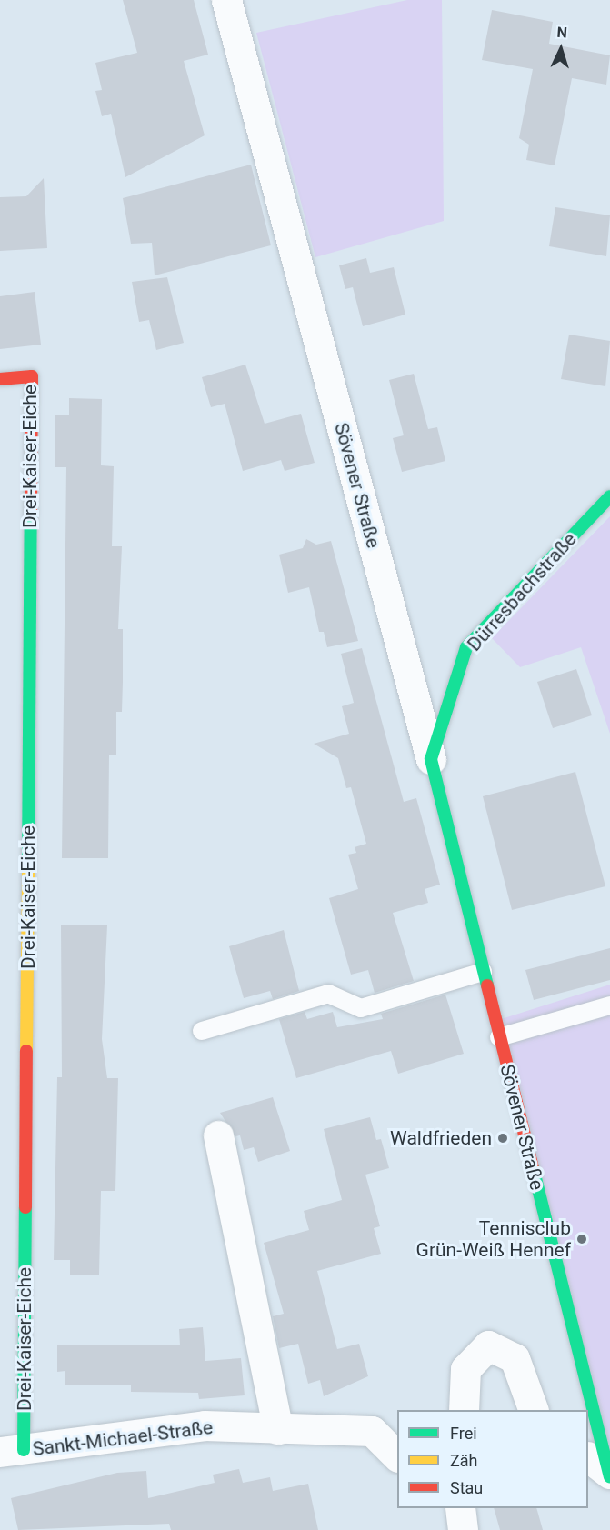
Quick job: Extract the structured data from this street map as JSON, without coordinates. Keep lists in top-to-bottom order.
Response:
{
  "streets": {
    "street": [
      "Drei-Kaiser-Eiche",
      "Sövener Straße",
      "Dürresbachstraße",
      "Sankt-Michael-Straße"
    ]
  },
  "crossings": [
    ["Drei-Kaiser-Eiche", "Sankt-Michael-Straße"],
    ["Sövener Straße", "Dürresbachstraße"]
  ],
  "places": ["Waldfrieden", "Tennisclub Grün-Weiß Hennef"],
  "legend": ["Frei", "Zäh", "Stau"],
  "north": "top"
}
